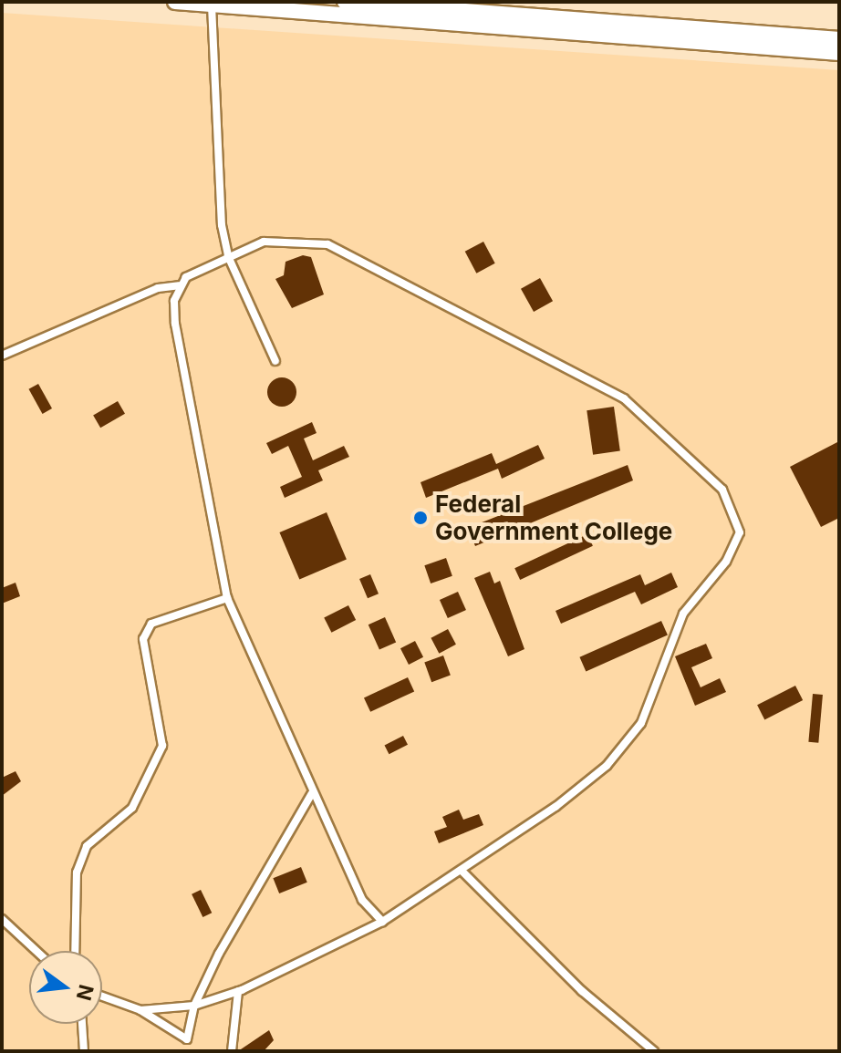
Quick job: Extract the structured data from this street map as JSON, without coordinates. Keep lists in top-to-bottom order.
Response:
{
  "places": ["Federal Government College"],
  "north": "right"
}
